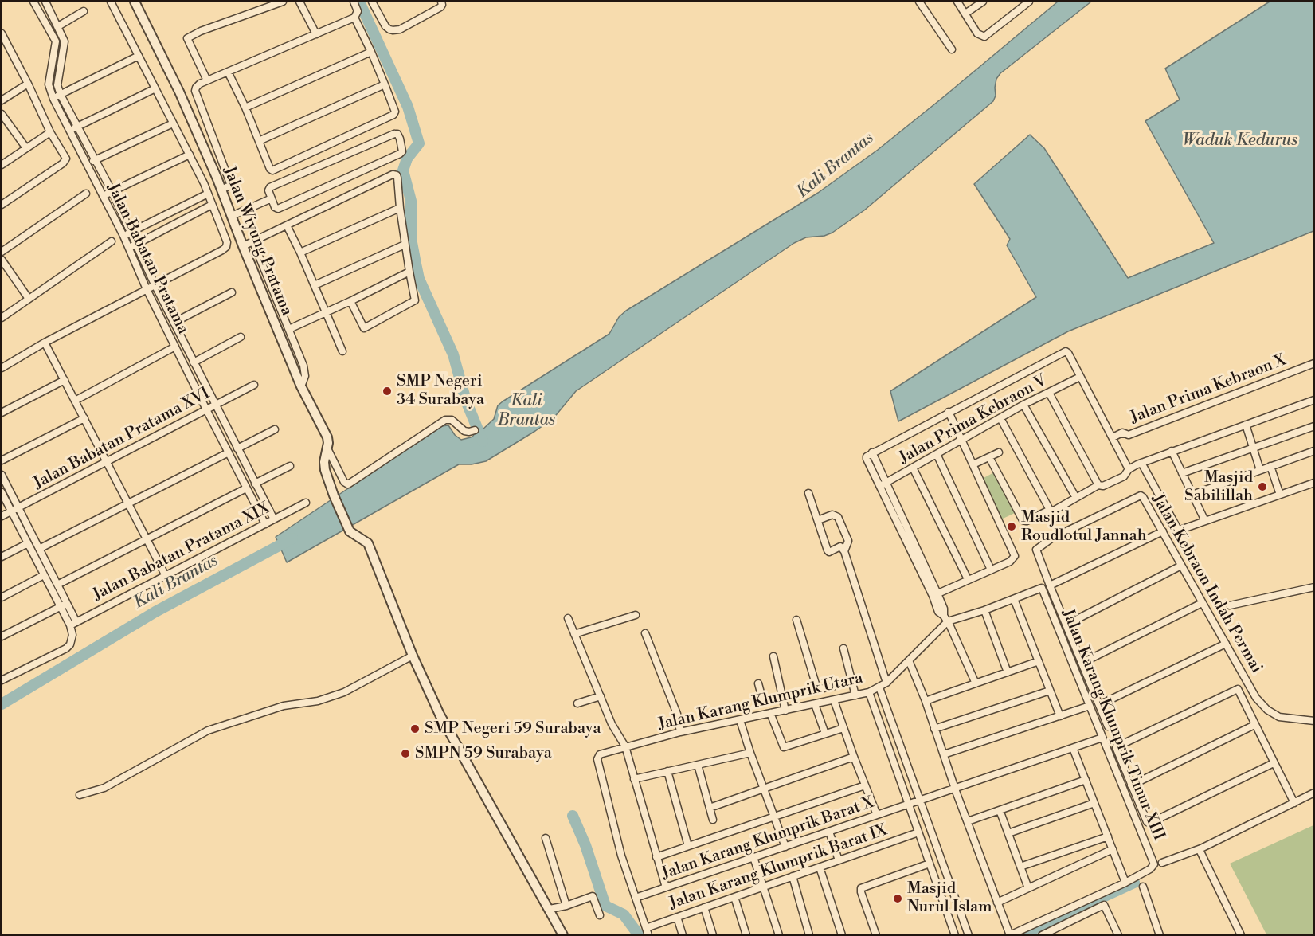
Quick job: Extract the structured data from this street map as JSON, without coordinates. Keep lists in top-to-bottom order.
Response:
{
  "streets": {
    "street": [
      "Jalan Wiyung Pratama",
      "Jalan Babatan Pratama",
      "Jalan Prima Kebraon X",
      "Jalan Prima Kebraon V",
      "Jalan Babatan Pratama XVI",
      "Jalan Babatan Pratama XIX",
      "Jalan Kebraon Indah Permai",
      "Jalan Karang Klumprik Utara",
      "Jalan Karang Klumprik Timur XIII",
      "Jalan Karang Klumprik Barat X",
      "Jalan Karang Klumprik Barat IX"
    ]
  },
  "crossings": [
    ["Jalan Wiyung Pratama", "Jalan Babatan Pratama"],
    ["Jalan Babatan Pratama", "Jalan Babatan Pratama XVI"],
    ["Jalan Babatan Pratama", "Jalan Babatan Pratama XIX"],
    ["Jalan Prima Kebraon X", "Jalan Kebraon Indah Permai"],
    ["Jalan Prima Kebraon V", "Jalan Kebraon Indah Permai"],
    ["Jalan Kebraon Indah Permai", "Jalan Karang Klumprik Utara"],
    ["Jalan Kebraon Indah Permai", "Jalan Karang Klumprik Timur XIII"],
    ["Jalan Karang Klumprik Utara", "Jalan Karang Klumprik Timur XIII"],
    ["Jalan Karang Klumprik Utara", "Jalan Karang Klumprik Barat X"],
    ["Jalan Karang Klumprik Timur XIII", "Jalan Karang Klumprik Barat X"]
  ],
  "water": ["Waduk Kedurus", "Kali Brantas"],
  "places": [
    "SMP Negeri 34 Surabaya",
    "Masjid Sabilillah",
    "Masjid Roudlotul Jannah",
    "SMP Negeri 59 Surabaya",
    "SMPN 59 Surabaya",
    "Masjid Nurul Islam"
  ]
}
